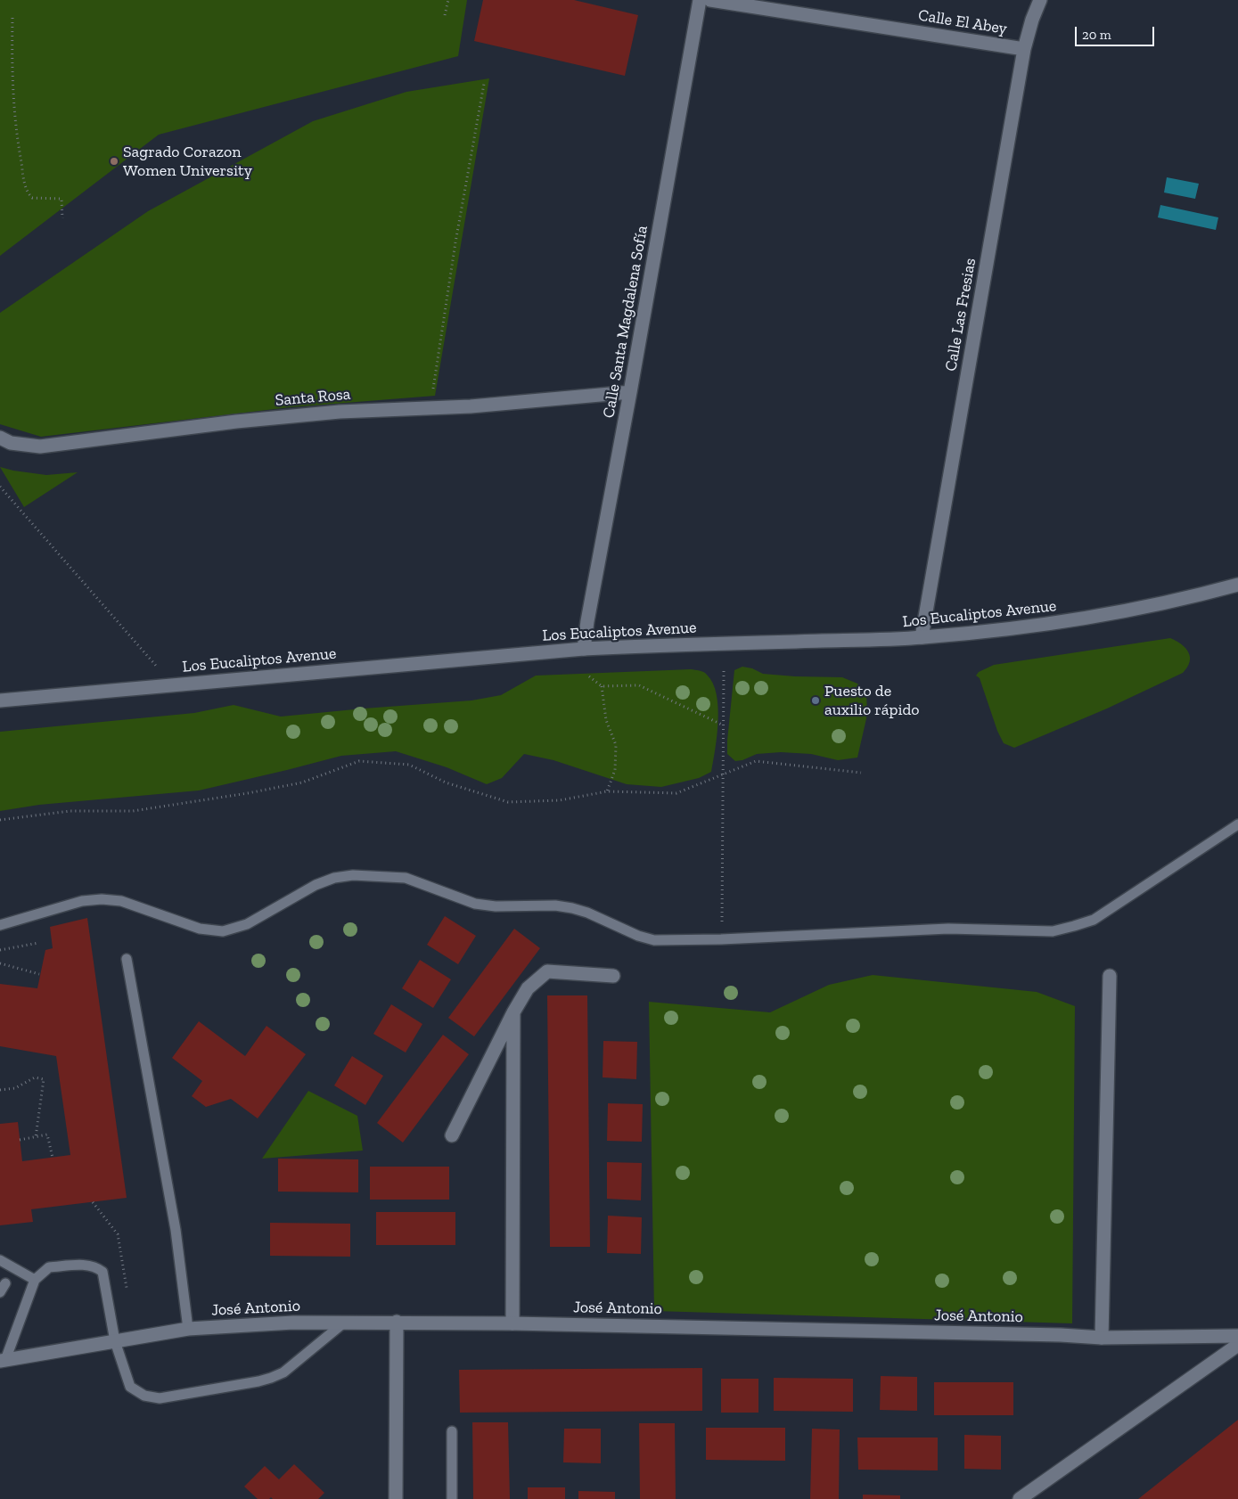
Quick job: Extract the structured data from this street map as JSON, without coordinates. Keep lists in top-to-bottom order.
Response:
{
  "streets": {
    "street": [
      "Calle El Abey",
      "Calle Las Fresias",
      "Calle Santa Magdalena Sofía",
      "Santa Rosa",
      "Los Eucaliptos Avenue",
      "José Antonio"
    ]
  },
  "crossings": [
    ["Calle El Abey", "Calle Las Fresias"],
    ["Calle Las Fresias", "Los Eucaliptos Avenue"],
    ["Calle Santa Magdalena Sofía", "Santa Rosa"],
    ["Calle Santa Magdalena Sofía", "Los Eucaliptos Avenue"]
  ],
  "places": ["Sagrado Corazon Women University", "Puesto de auxilio rápido"],
  "scale_bar": "20 m"
}
